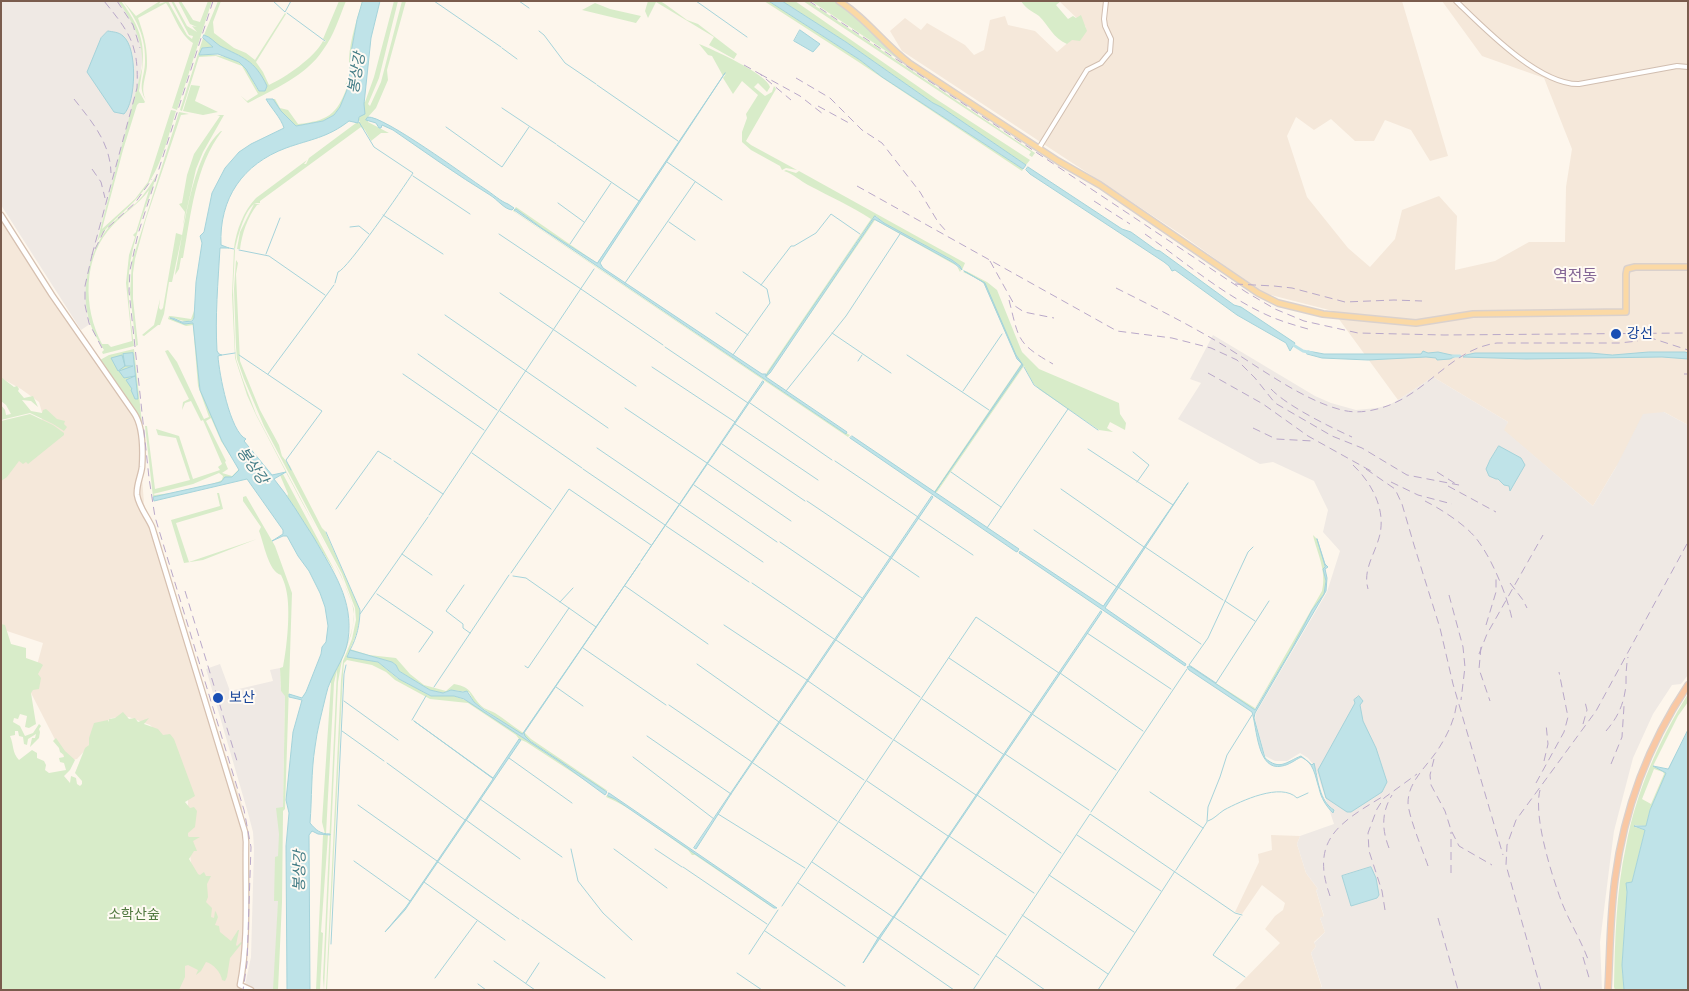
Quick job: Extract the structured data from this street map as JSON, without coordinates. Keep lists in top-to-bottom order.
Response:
{
  "districts": ["역전동"],
  "water": ["봉상강"],
  "parks": ["소학산숲"],
  "places": ["강선", "보산"]
}
